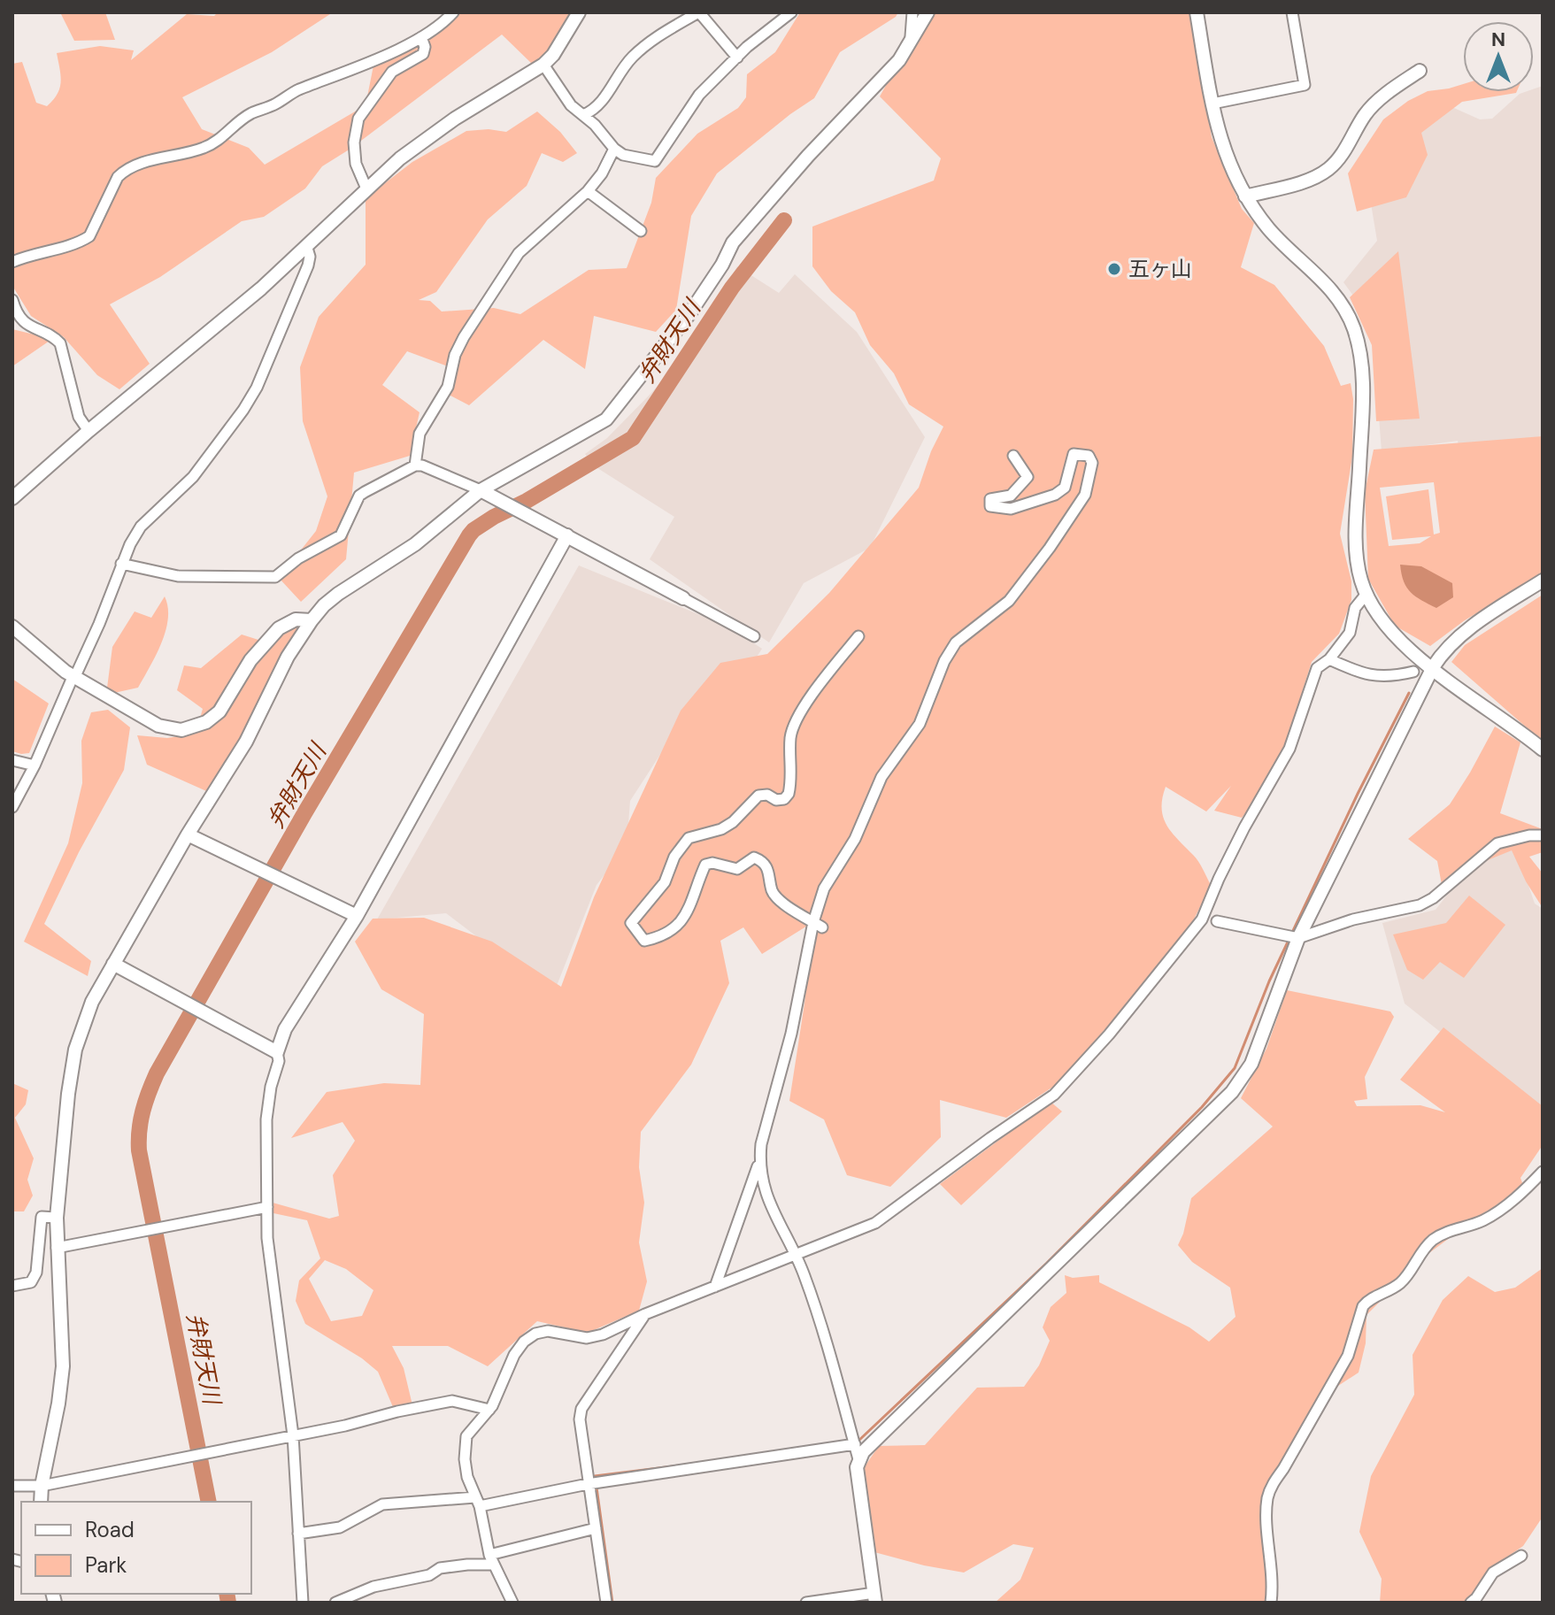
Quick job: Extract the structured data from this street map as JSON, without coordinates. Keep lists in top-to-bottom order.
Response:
{
  "water": ["弁財天川"],
  "places": ["五ヶ山"],
  "legend": ["Road", "Park"],
  "north": "top"
}
